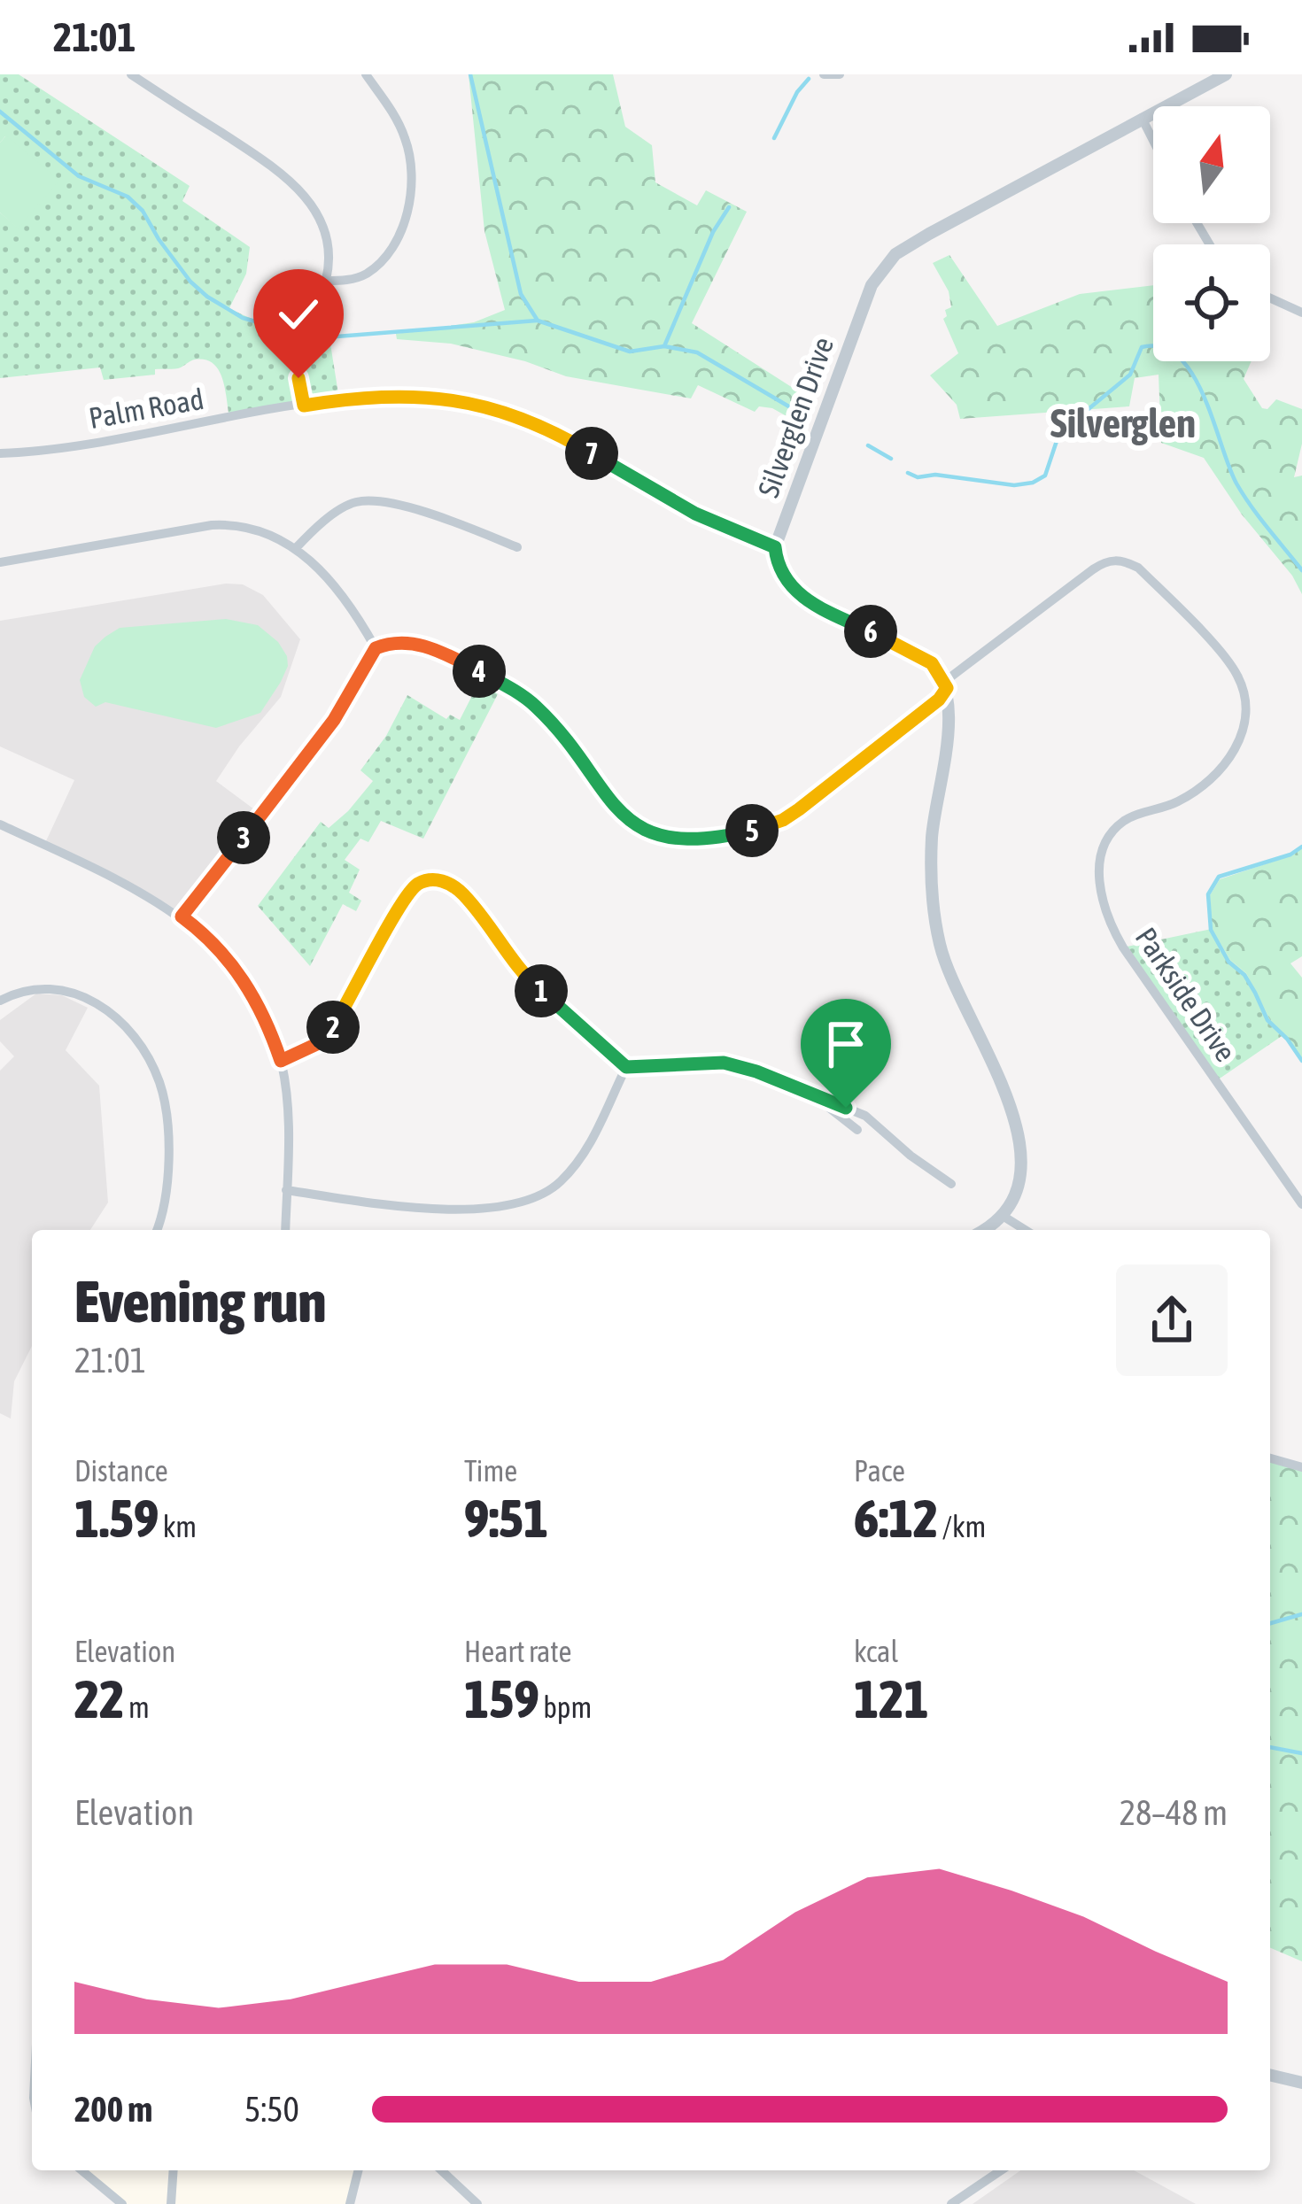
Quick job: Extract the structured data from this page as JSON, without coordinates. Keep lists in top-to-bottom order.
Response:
{
  "streets": {
    "street": ["Palm Road", "Silverglen Drive", "Parkside Drive"]
  },
  "crossings": [
    ["Palm Road", "Silverglen Drive"]
  ],
  "districts": ["Silverglen"],
  "north": "top",
  "page": {
    "status": "21:01",
    "pins": [
      "7",
      "6",
      "4",
      "5",
      "3",
      "1",
      "2"
    ],
    "heading": ["Evening run", "21:01"],
    "stats": [
      ["Distance", "1.59 km"],
      ["Time", "9:51"],
      ["Pace", "6:12 /km"],
      ["Elevation", "22 m"],
      ["Heart rate", "159 bpm"],
      ["kcal", "121"]
    ],
    "chart": ["Elevation", "28–48 m"],
    "list": [
      {
        "name": "200 m",
        "note": "5:50"
      }
    ]
  }
}
